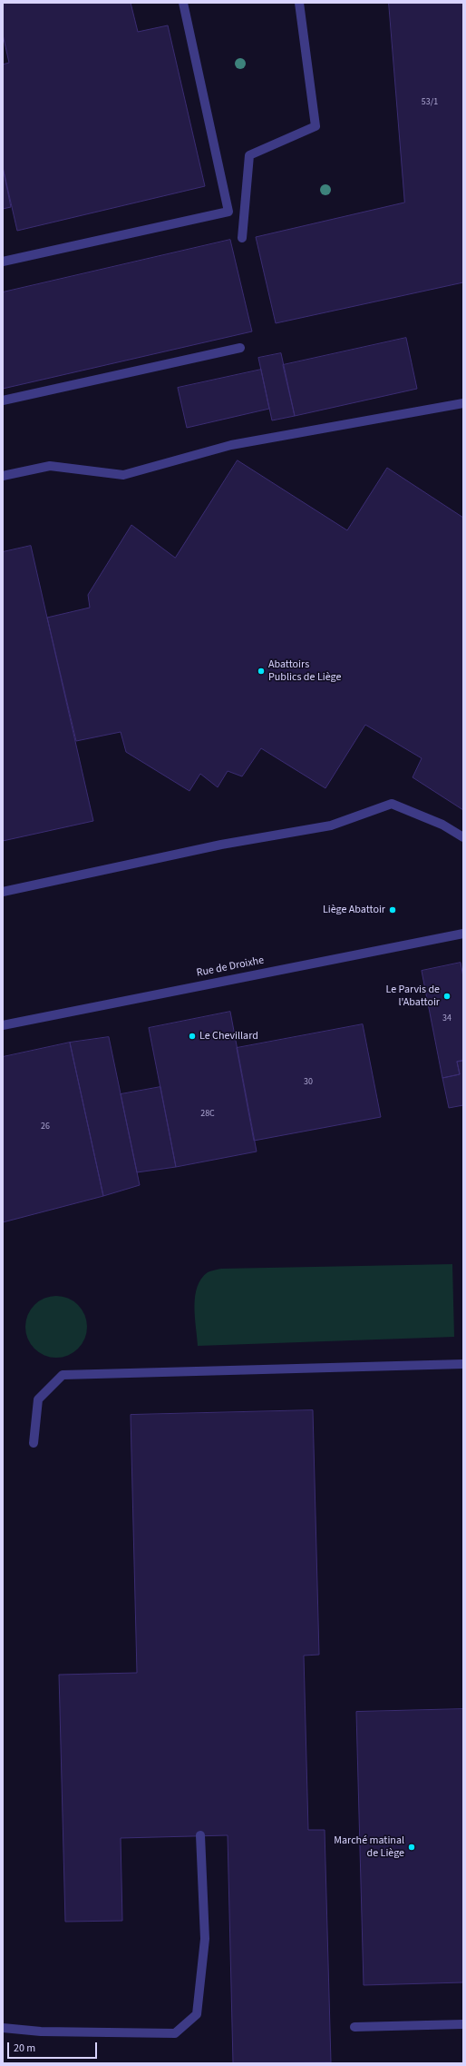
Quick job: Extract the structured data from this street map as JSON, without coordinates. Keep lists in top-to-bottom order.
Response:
{
  "streets": {
    "street": ["Rue de Droixhe"]
  },
  "places": [
    "Abattoirs Publics de Liège",
    "Liège Abattoir",
    "Le Parvis de l'Abattoir",
    "Le Chevillard",
    "Marché matinal de Liège"
  ],
  "house_numbers": [
    "53/1",
    "34",
    "30",
    "28C",
    "26"
  ],
  "scale_bar": "20 m"
}
